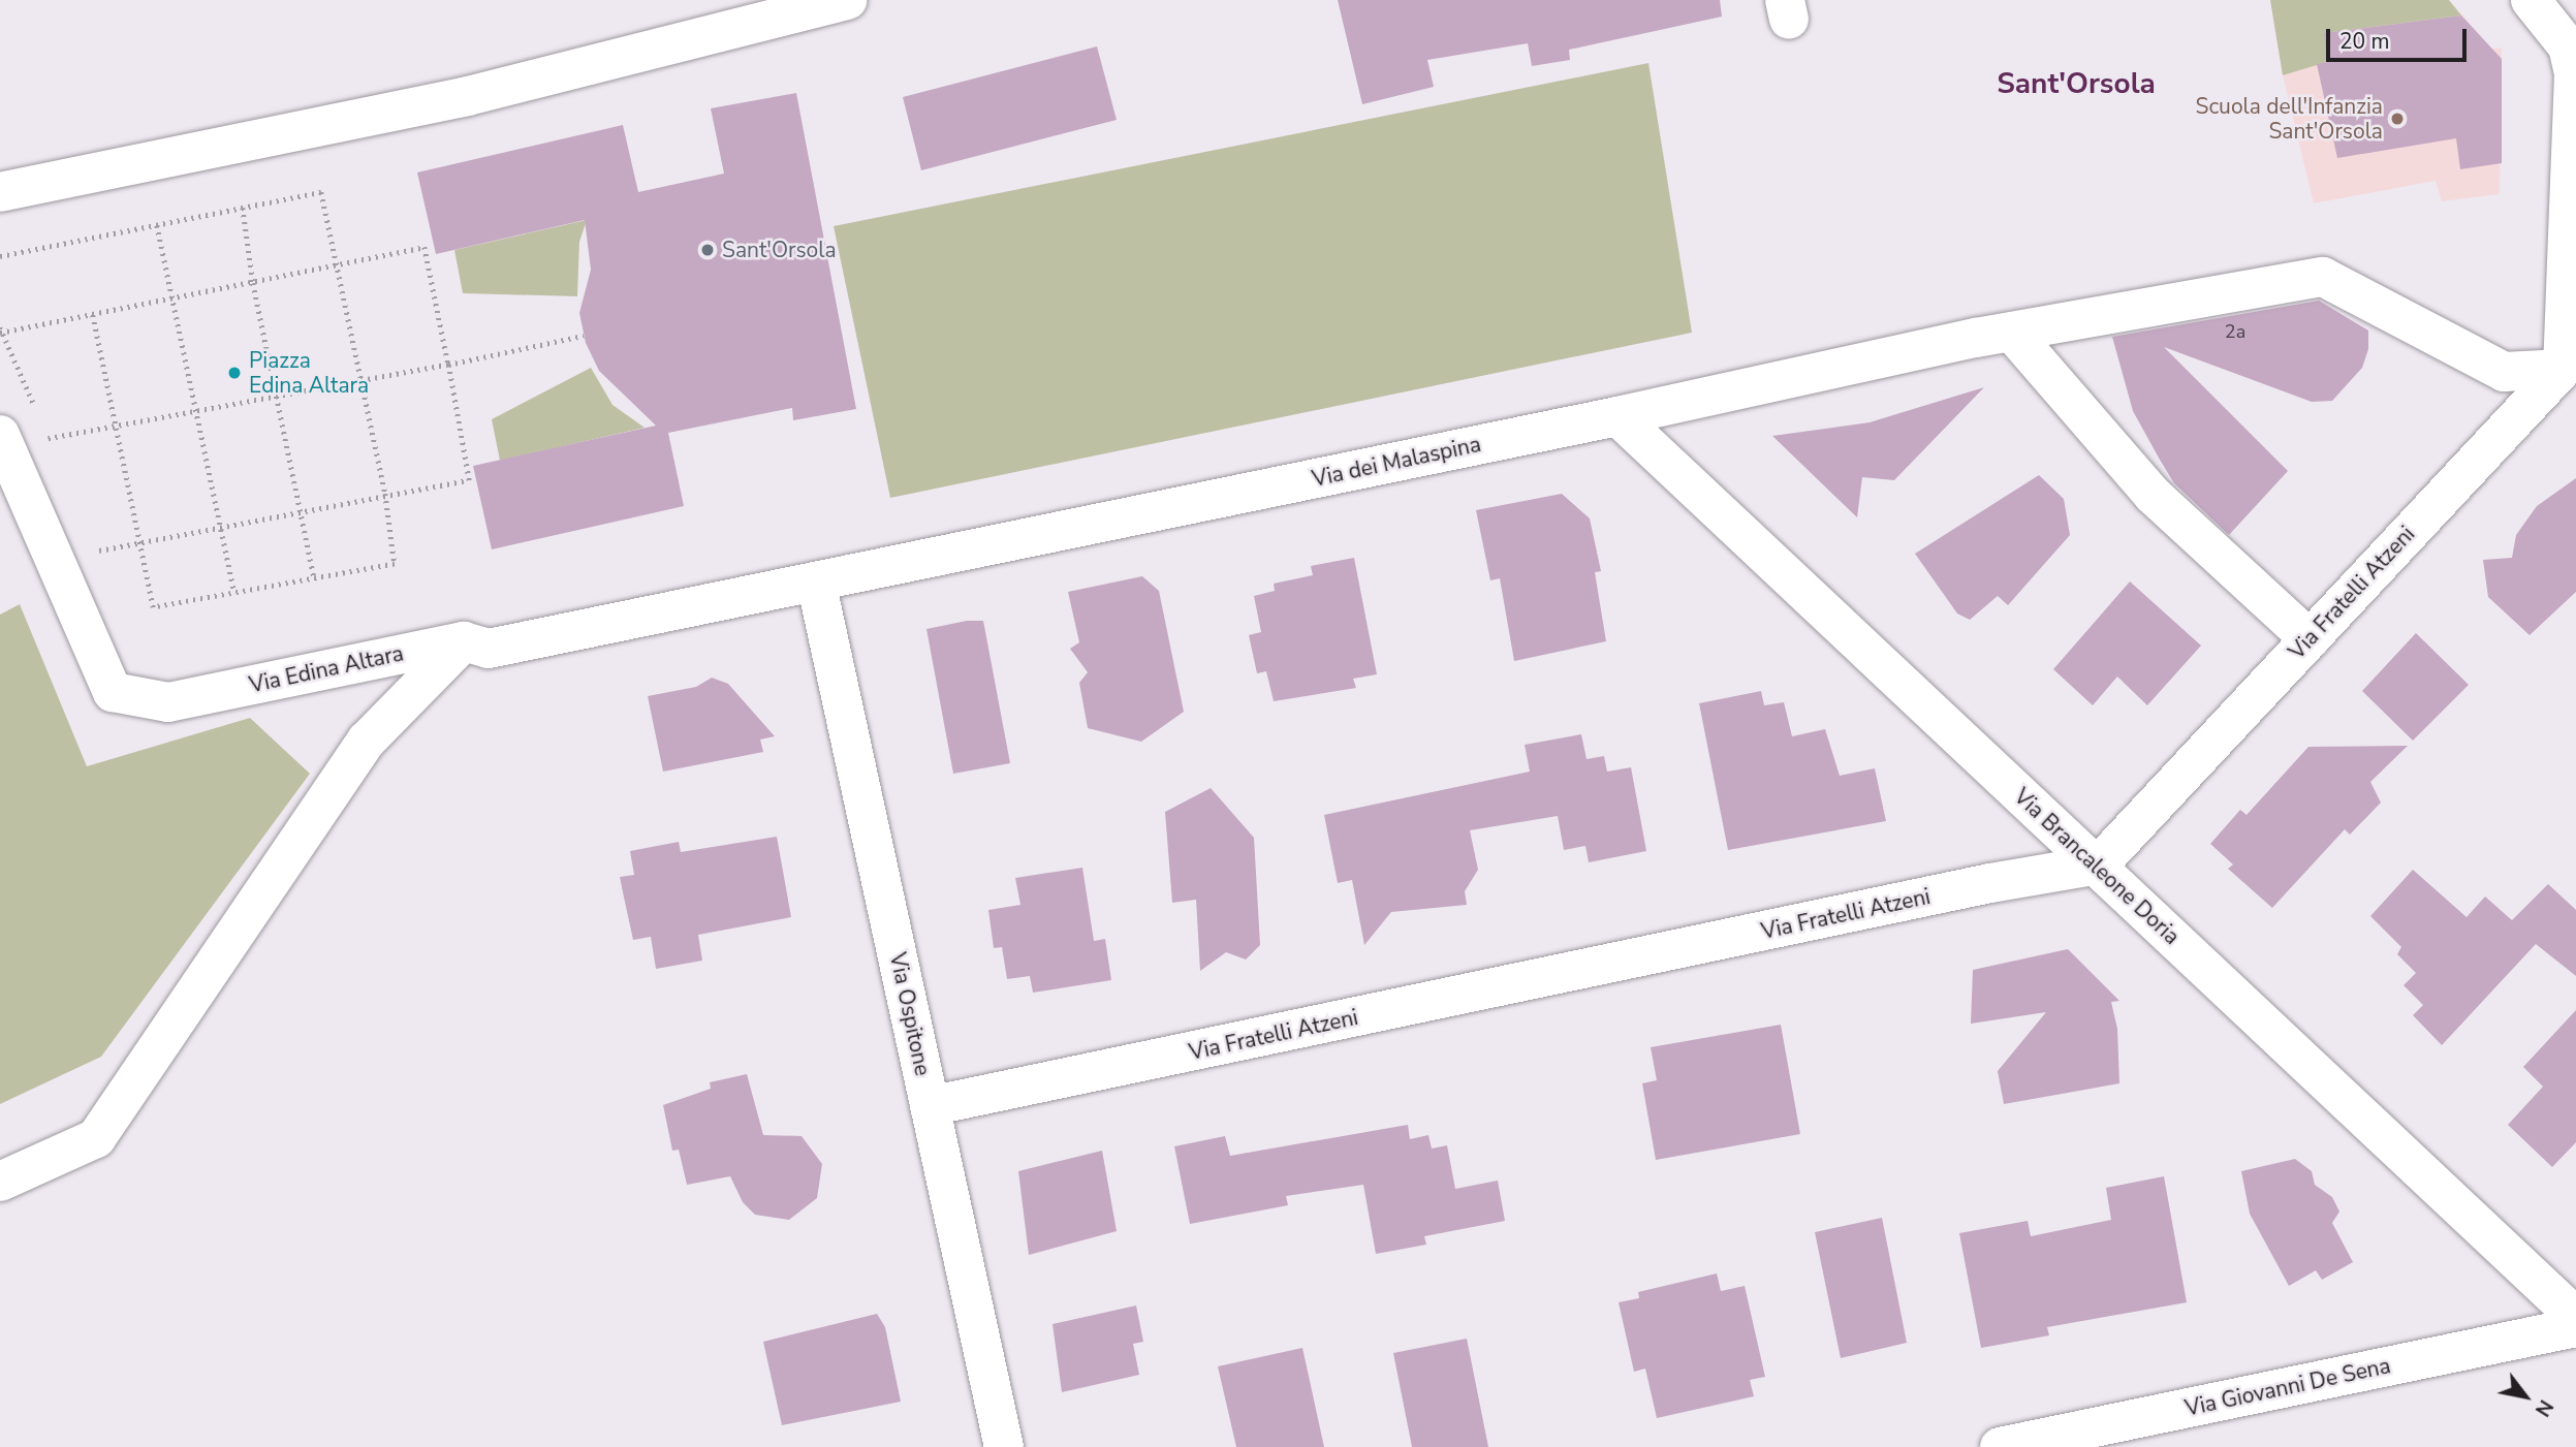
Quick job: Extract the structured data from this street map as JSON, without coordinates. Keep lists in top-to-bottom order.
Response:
{
  "streets": {
    "street": [
      "Via dei Malaspina",
      "Via Fratelli Atzeni",
      "Via Edina Altara",
      "Via Brancaleone Doria",
      "Via Ospitone",
      "Via Giovanni De Sena"
    ]
  },
  "crossings": [
    ["Via dei Malaspina", "Via Fratelli Atzeni"],
    ["Via dei Malaspina", "Via Edina Altara"],
    ["Via dei Malaspina", "Via Brancaleone Doria"],
    ["Via dei Malaspina", "Via Ospitone"],
    ["Via Fratelli Atzeni", "Via Brancaleone Doria"],
    ["Via Fratelli Atzeni", "Via Ospitone"],
    ["Via Edina Altara", "Via Ospitone"]
  ],
  "districts": ["Sant'Orsola"],
  "places": ["Scuola dell'Infanzia Sant'Orsola", "Sant'Orsola", "Piazza Edina Altara"],
  "house_numbers": ["2a"],
  "scale_bar": "20 m",
  "north": "bottom right"
}
